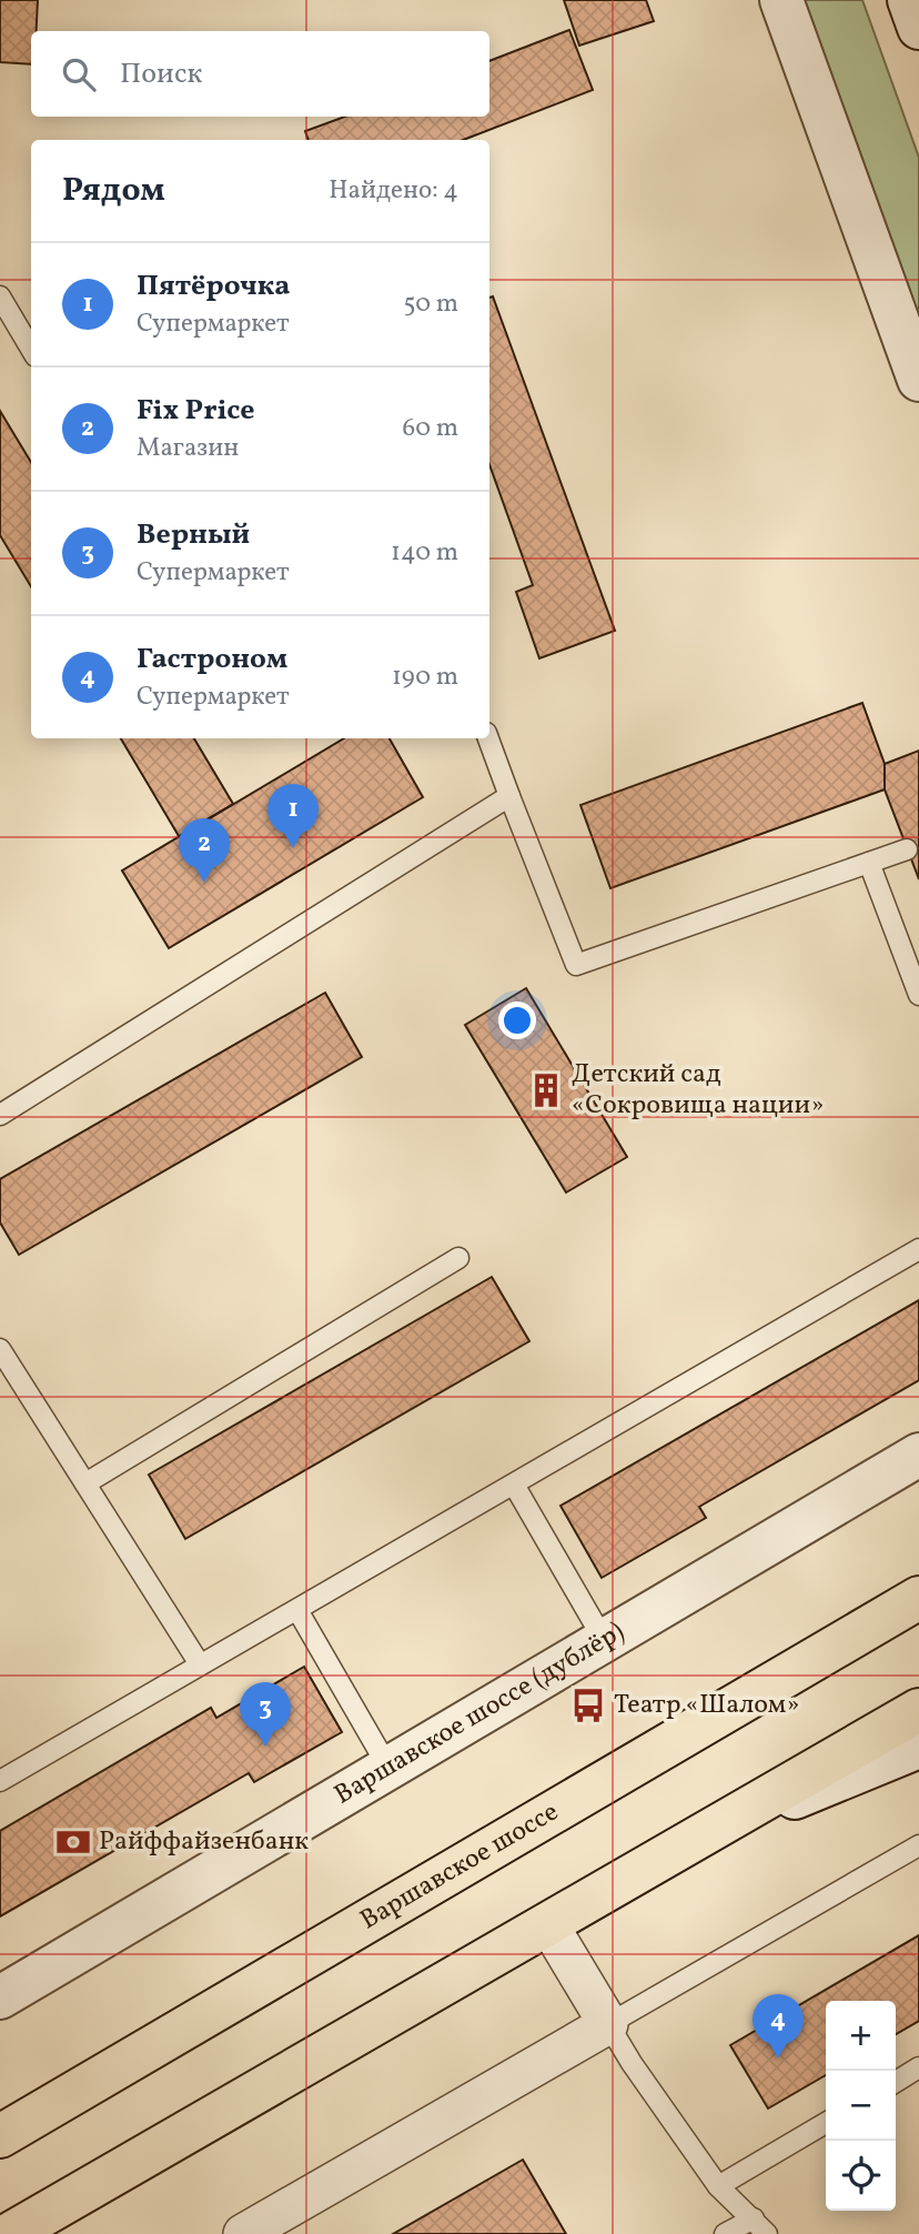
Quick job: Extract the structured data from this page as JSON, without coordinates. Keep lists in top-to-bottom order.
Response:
{
  "streets": {
    "main road": ["Варшавское шоссе"],
    "street": ["Варшавское шоссе (дублёр)"]
  },
  "places": {
    "building": ["Детский сад «Сокровища нации»"],
    "bus stop": ["Театр «Шалом»"],
    "bank": ["Райффайзенбанк"]
  },
  "page": {
    "search": "Поиск",
    "heading": ["Рядом", "Найдено: 4"],
    "list": [
      {
        "mark": "1",
        "name": "Пятёрочка",
        "note": "Супермаркет",
        "value": "50 m"
      },
      {
        "mark": "2",
        "name": "Fix Price",
        "note": "Магазин",
        "value": "60 m"
      },
      {
        "mark": "3",
        "name": "Верный",
        "note": "Супермаркет",
        "value": "140 m"
      },
      {
        "mark": "4",
        "name": "Гастроном",
        "note": "Супермаркет",
        "value": "190 m"
      }
    ],
    "pins": [
      "1",
      "2",
      "3",
      "4"
    ],
    "map_buttons": ["+", "−"]
  }
}
